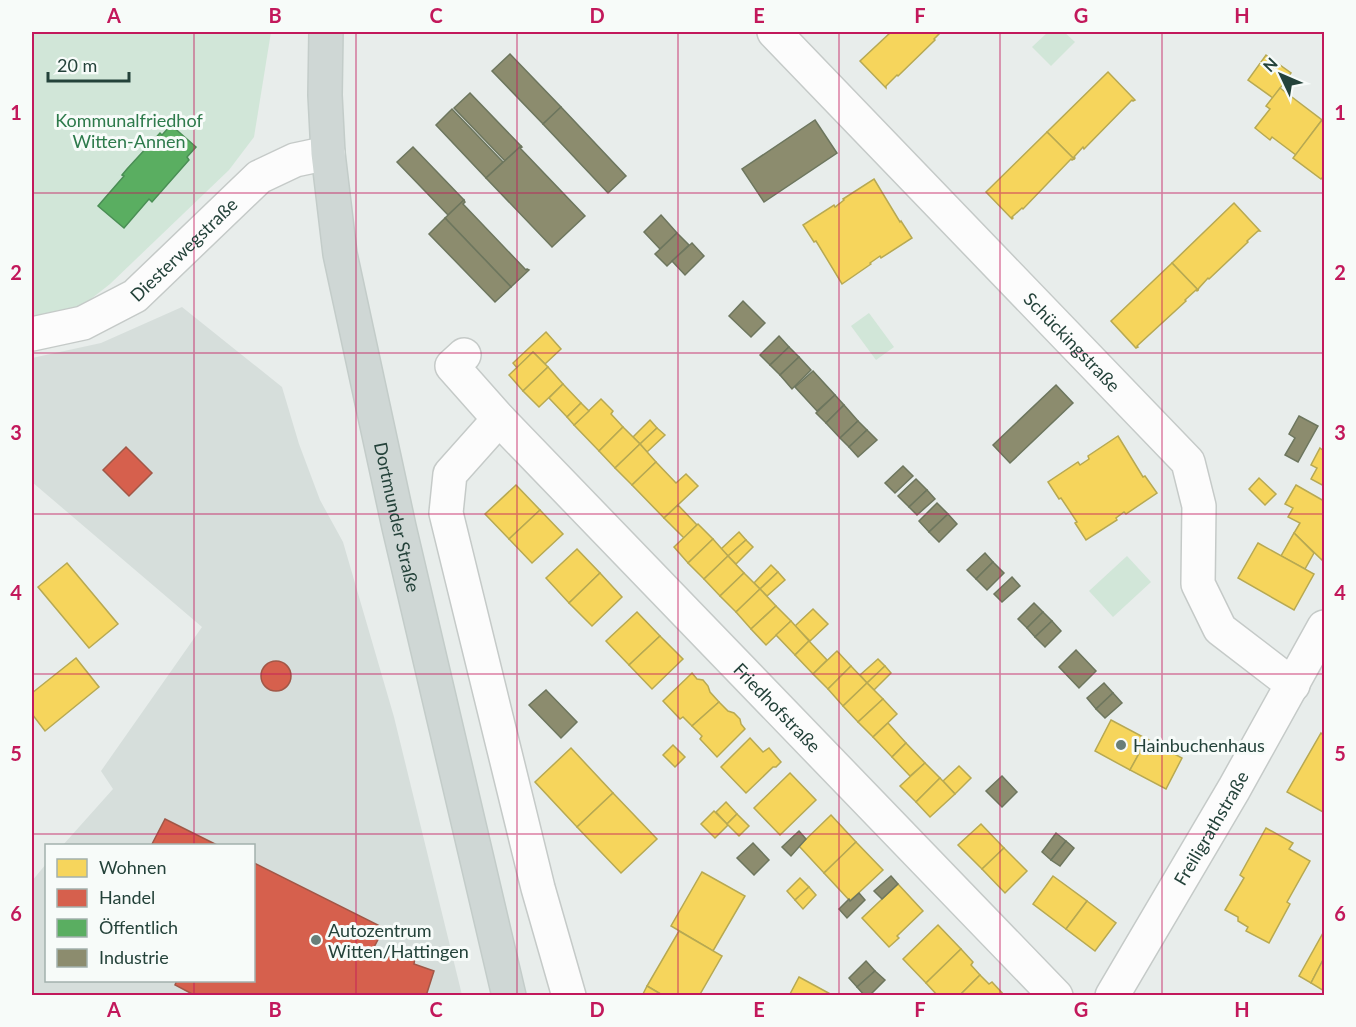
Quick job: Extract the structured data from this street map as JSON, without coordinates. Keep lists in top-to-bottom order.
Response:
{
  "streets": {
    "main road": ["Dortmunder Straße"],
    "street": [
      "Diesterwegstraße",
      "Schückingstraße",
      "Friedhofstraße",
      "Freiligrathstraße"
    ]
  },
  "crossings": [
    ["Diesterwegstraße", "Dortmunder Straße"],
    ["Schückingstraße", "Freiligrathstraße"]
  ],
  "parks": ["Kommunalfriedhof Witten-Annen"],
  "places": ["Hainbuchenhaus", "Autozentrum Witten/Hattingen"],
  "legend": [
    "Wohnen",
    "Handel",
    "Öffentlich",
    "Industrie"
  ],
  "scale_bar": "20 m",
  "north": "top left",
  "grid": {
    "columns": [
      "A",
      "B",
      "C",
      "D",
      "E",
      "F",
      "G",
      "H"
    ],
    "rows": [
      "1",
      "2",
      "3",
      "4",
      "5",
      "6"
    ]
  }
}
